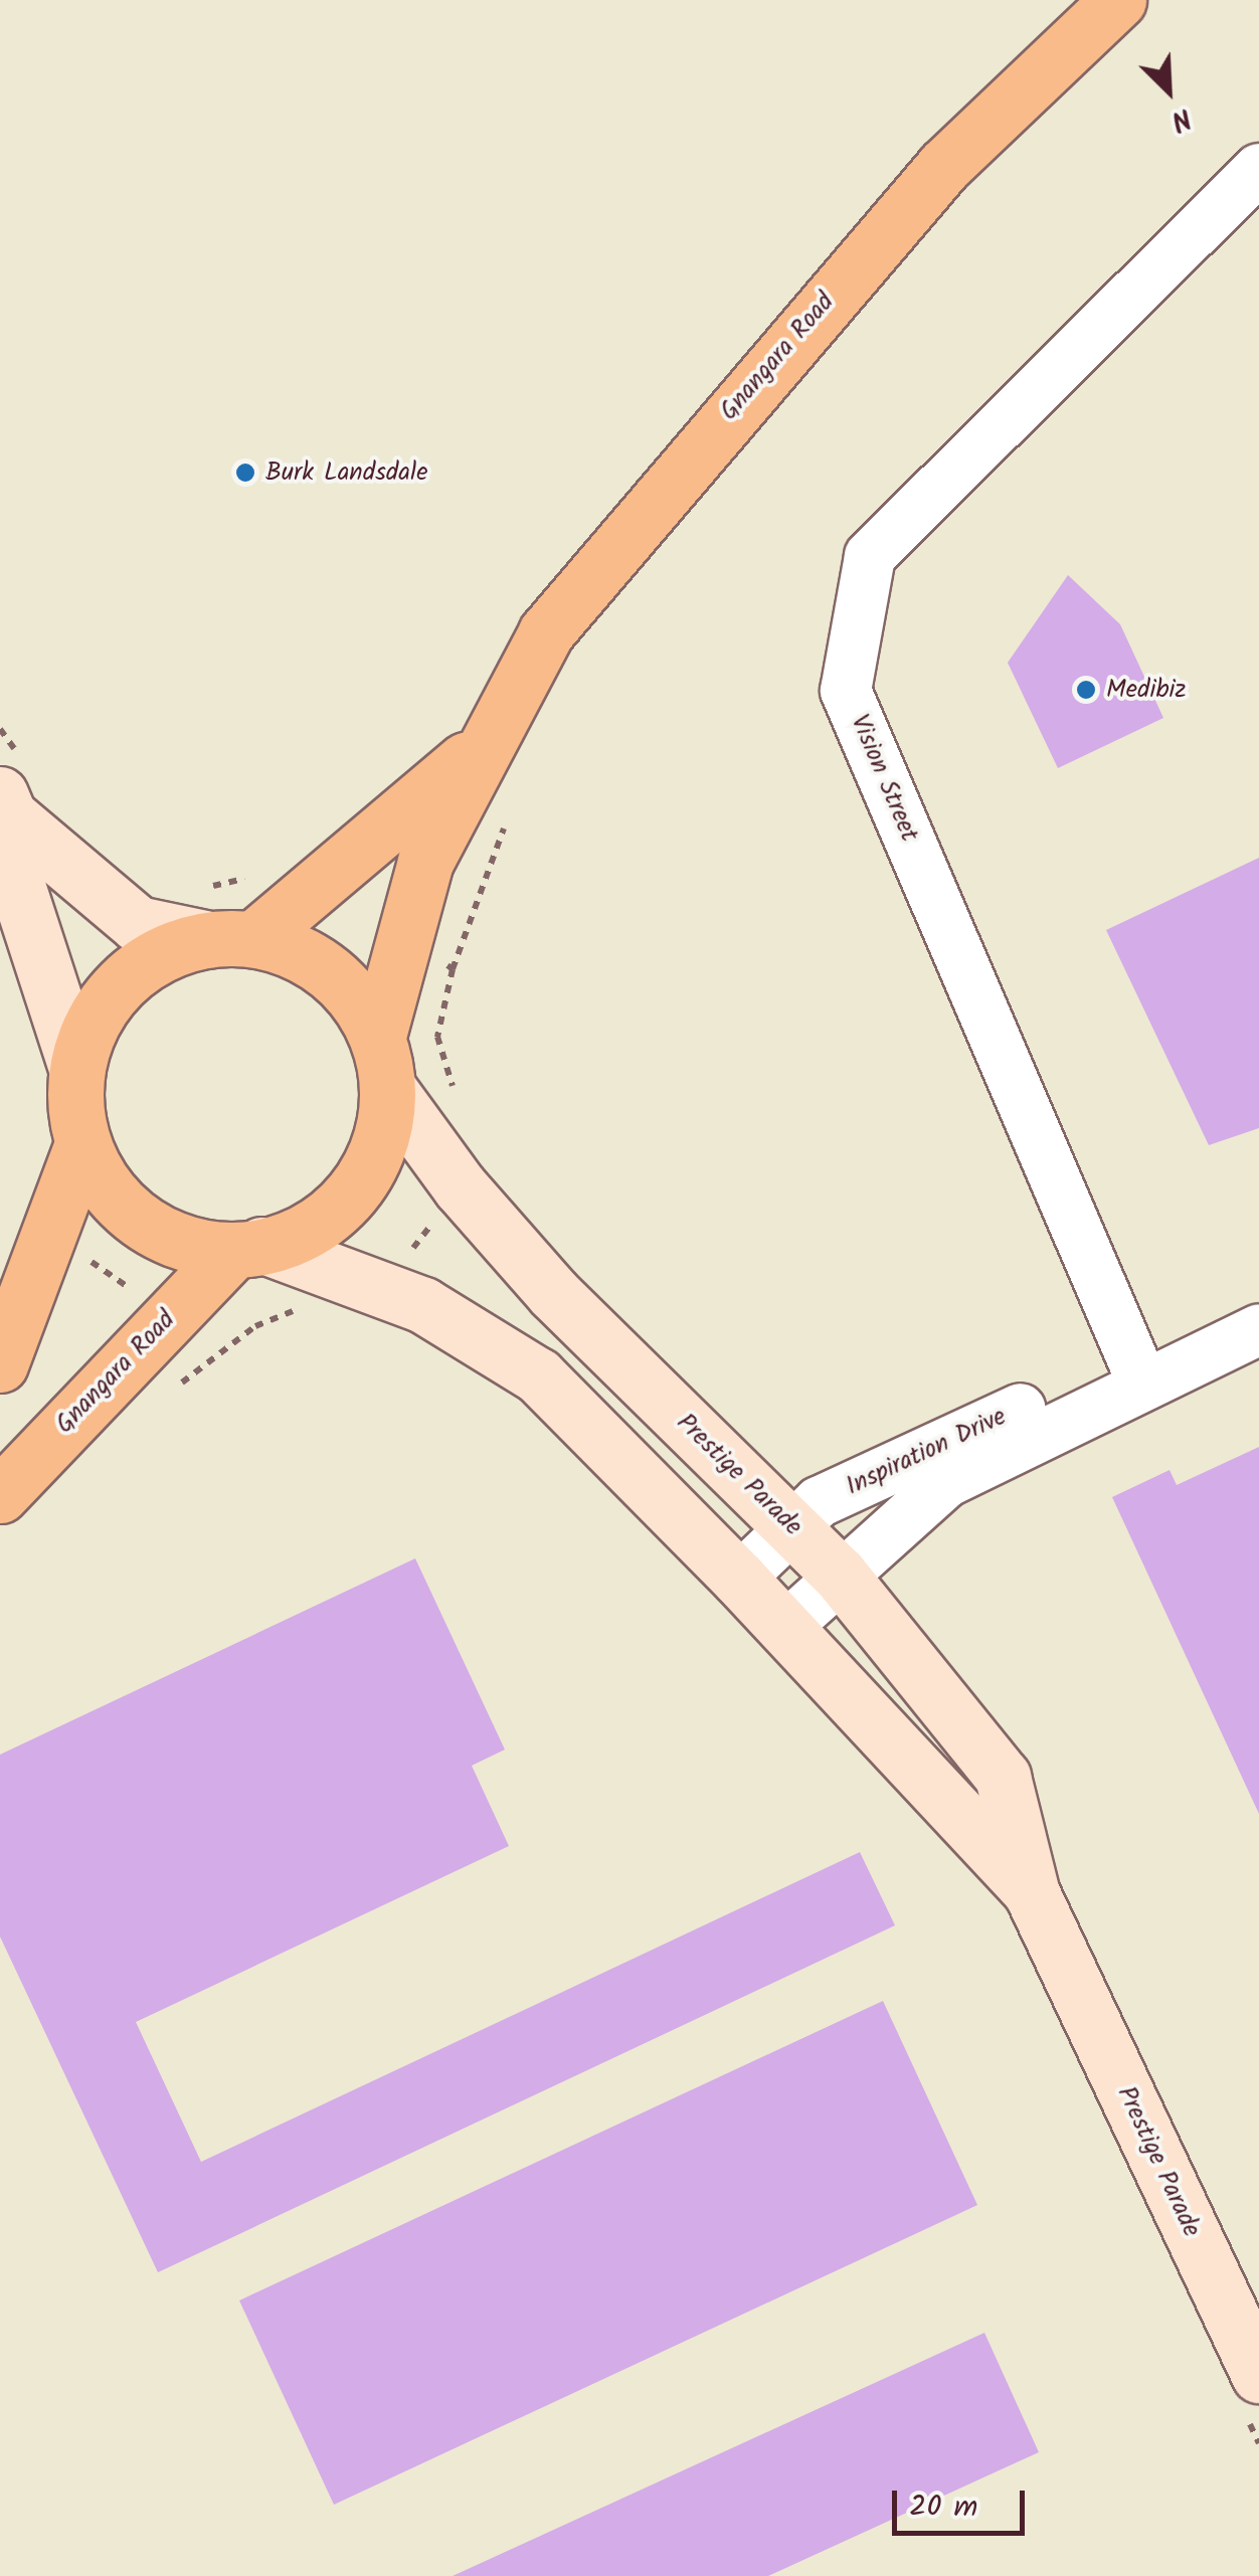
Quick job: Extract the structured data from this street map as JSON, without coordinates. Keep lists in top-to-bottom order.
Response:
{
  "streets": {
    "main road": ["Gnangara Road"],
    "street": ["Vision Street", "Inspiration Drive", "Prestige Parade"]
  },
  "crossings": [
    ["Gnangara Road", "Prestige Parade"],
    ["Vision Street", "Inspiration Drive"],
    ["Inspiration Drive", "Prestige Parade"]
  ],
  "places": ["Burk Landsdale", "Medibiz"],
  "scale_bar": "20 m",
  "north": "bottom right"
}
